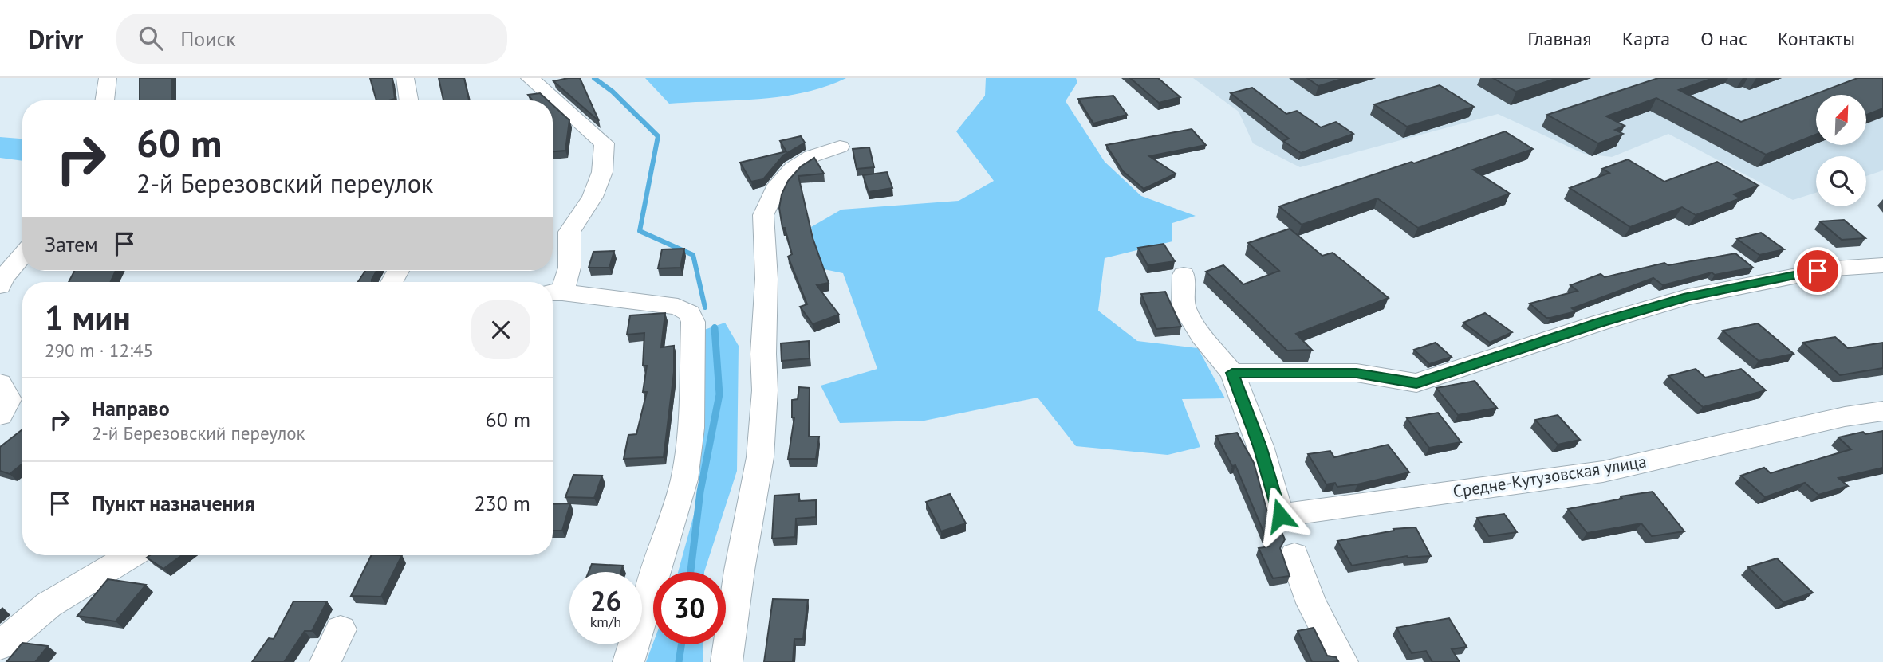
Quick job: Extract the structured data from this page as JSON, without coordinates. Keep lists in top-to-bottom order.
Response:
{
  "streets": {
    "street": ["Средне-Кутузовская улица"]
  },
  "north": "top right",
  "page": {
    "header": "Drivr",
    "search": "Поиск",
    "nav": [
      "Главная",
      "Карта",
      "О нас",
      "Контакты"
    ],
    "turn": ["60 m", "2-й Березовский переулок"],
    "then": "Затем",
    "heading": ["1 мин", "290 m · 12:45"],
    "list": [
      {
        "name": "Направо",
        "note": "2-й Березовский переулок",
        "value": "60 m"
      },
      {
        "name": "Пункт назначения",
        "value": "230 m"
      }
    ],
    "speed": "26 km/h",
    "limit": "30"
  }
}
